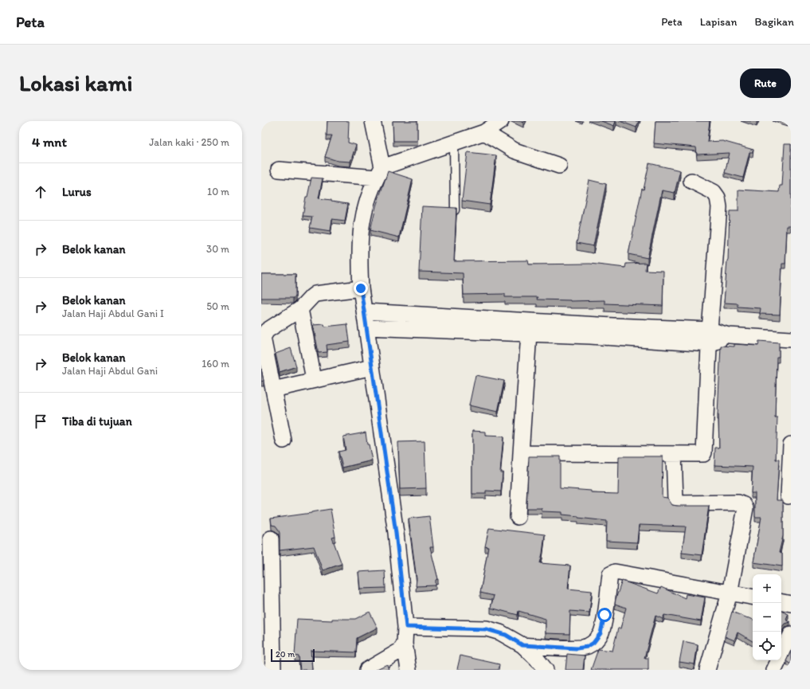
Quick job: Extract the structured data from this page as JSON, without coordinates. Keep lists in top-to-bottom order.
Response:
{
  "scale_bar": "20 m",
  "page": {
    "header": "Peta",
    "nav": ["Peta", "Lapisan", "Bagikan"],
    "buttons": "Rute",
    "title": "Lokasi kami",
    "heading": ["4 mnt", "Jalan kaki · 250 m"],
    "list": [
      ["Lurus", "10 m"],
      ["Belok kanan", "30 m"],
      ["Belok kanan", "Jalan Haji Abdul Gani I", "50 m"],
      ["Belok kanan", "Jalan Haji Abdul Gani", "160 m"],
      "Tiba di tujuan"
    ],
    "map_buttons": ["+", "−"],
    "scale": "20 m"
  }
}
